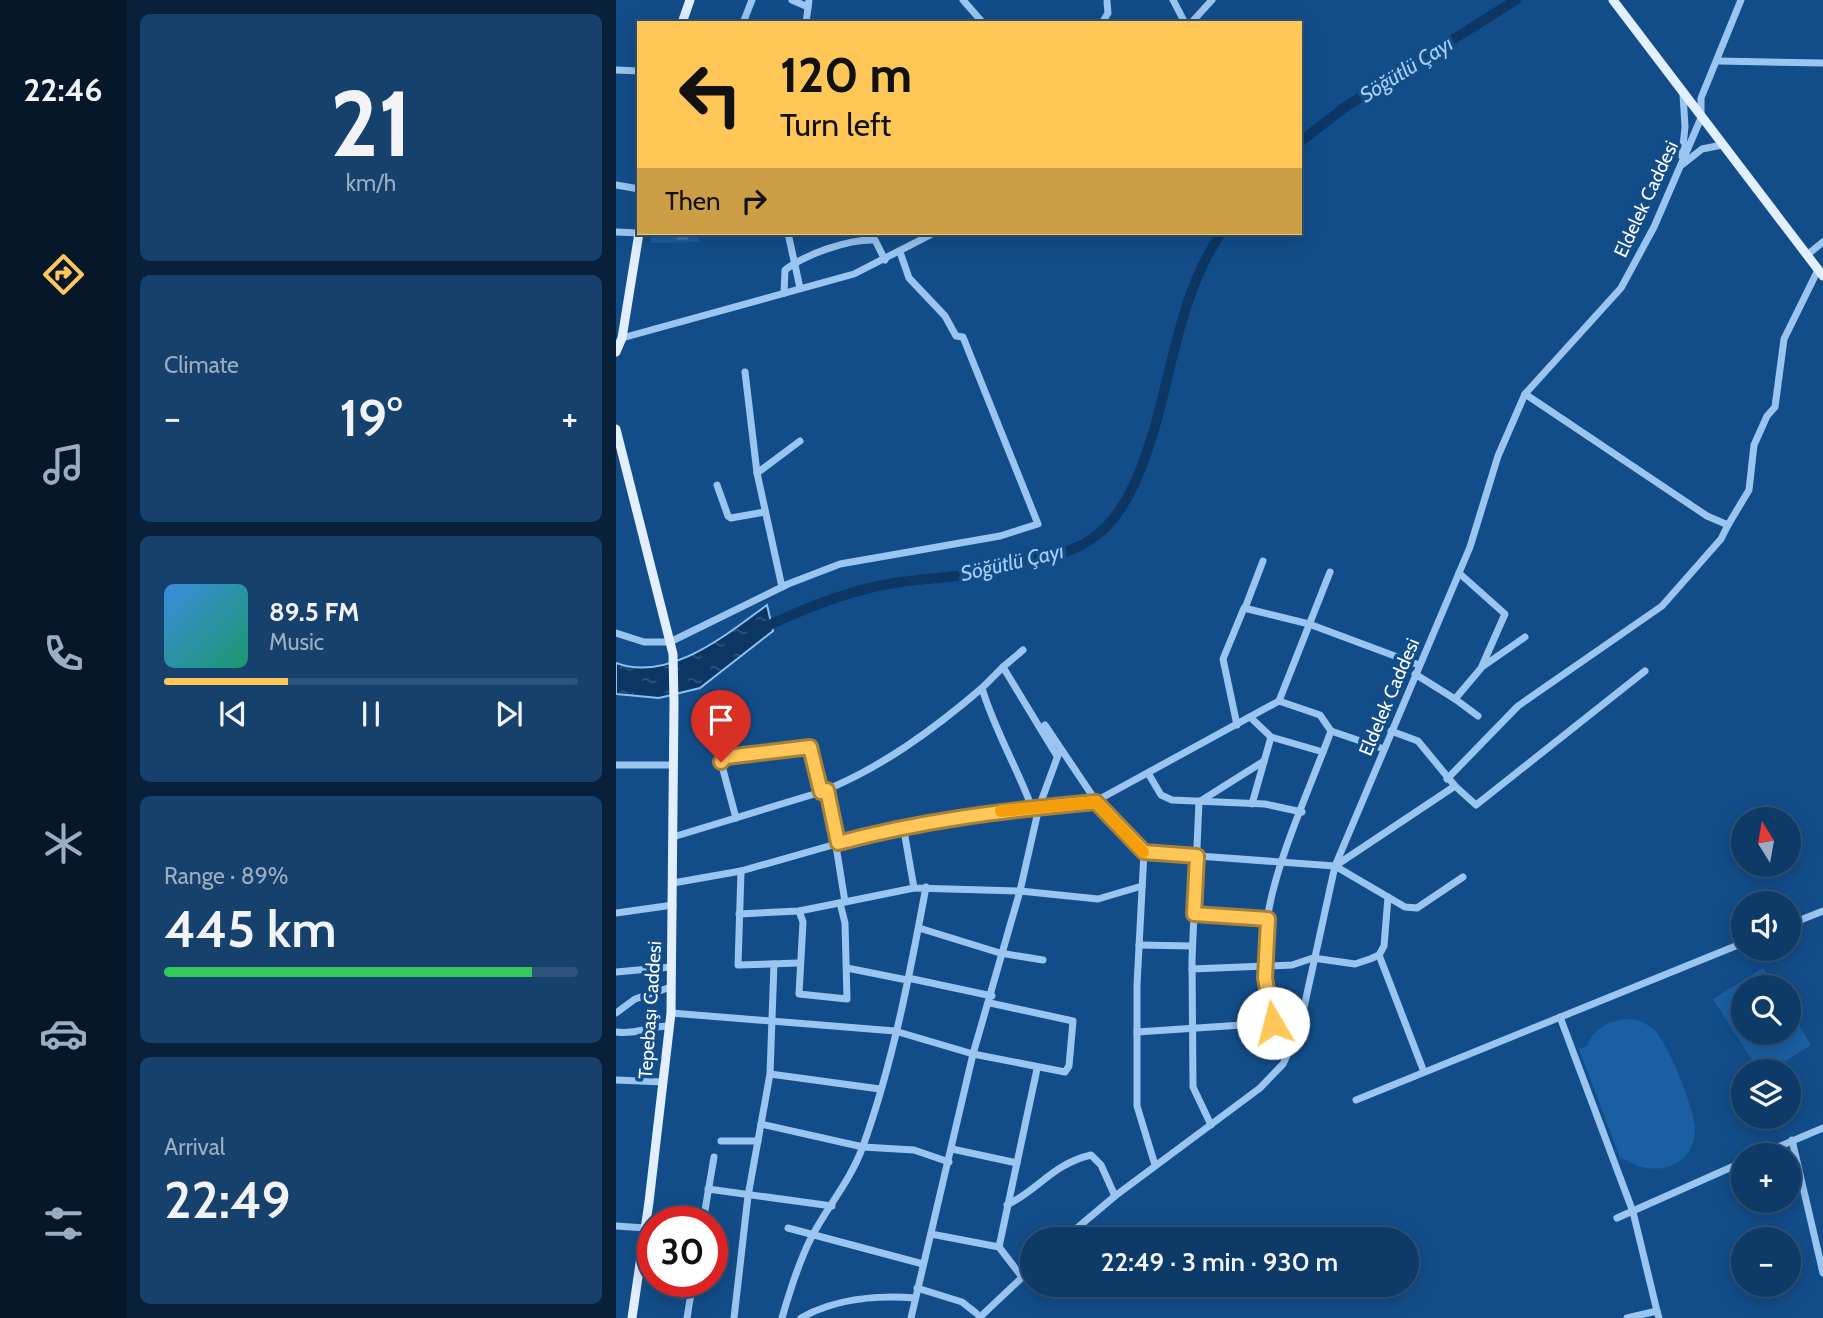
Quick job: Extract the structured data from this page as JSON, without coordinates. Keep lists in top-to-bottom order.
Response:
{
  "streets": {
    "main road": ["Tepebaşı Caddesi"],
    "street": ["Eldelek Caddesi"]
  },
  "water": ["Söğütlü Çayı"],
  "north": "top",
  "page": {
    "tabs": "22:46",
    "tile": [
      ["21", "km/h"],
      "Climate",
      ["Range · 89%", "445 km"],
      ["Arrival", "22:49"]
    ],
    "turn": ["120 m", "Turn left"],
    "then": "Then",
    "heat": ["−", "19°", "+"],
    "song": ["89.5 FM", "Music"],
    "map_buttons": ["+", "−"],
    "limit": "30",
    "trip": "22:49 · 3 min · 930 m"
  }
}
